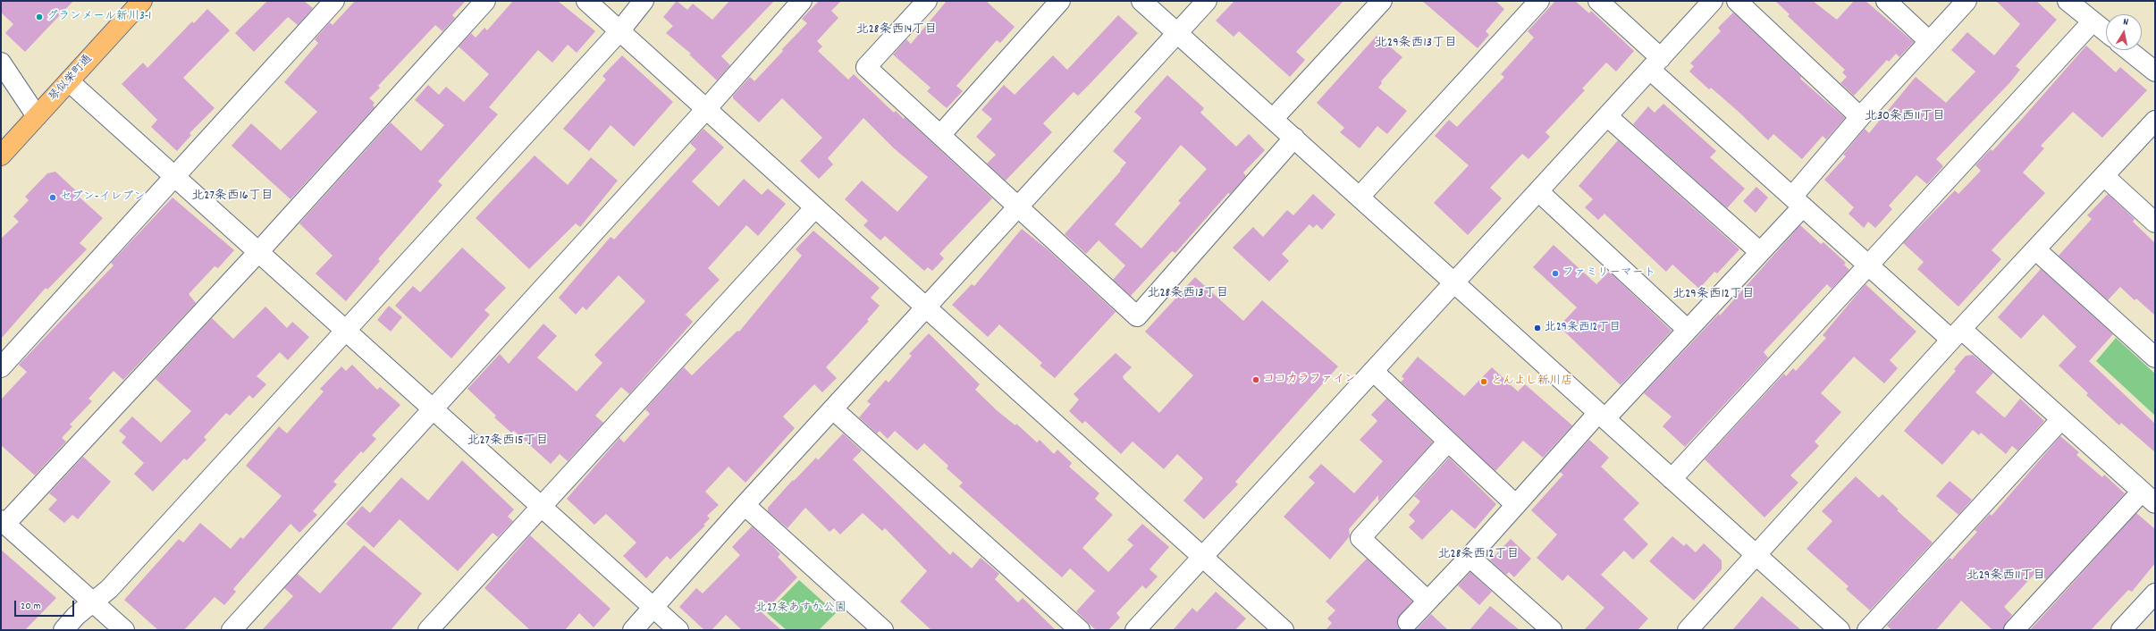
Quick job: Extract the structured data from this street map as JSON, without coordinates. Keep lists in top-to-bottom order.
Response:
{
  "streets": {
    "main road": ["琴似栄町通"]
  },
  "districts": [
    "北28条西14丁目",
    "北29条西13丁目",
    "北30条西11丁目",
    "北27条西16丁目",
    "北28条西13丁目",
    "北29条西12丁目",
    "北27条西15丁目",
    "北28条西12丁目",
    "北29条西11丁目"
  ],
  "parks": ["北27条あすか公園"],
  "places": [
    "グランメール新川3-1",
    "セブン-イレブン",
    "ファミリーマート",
    "北29条西12丁目",
    "ココカラファイン",
    "とんよし新川店"
  ],
  "scale_bar": "20 m",
  "north": "top"
}
